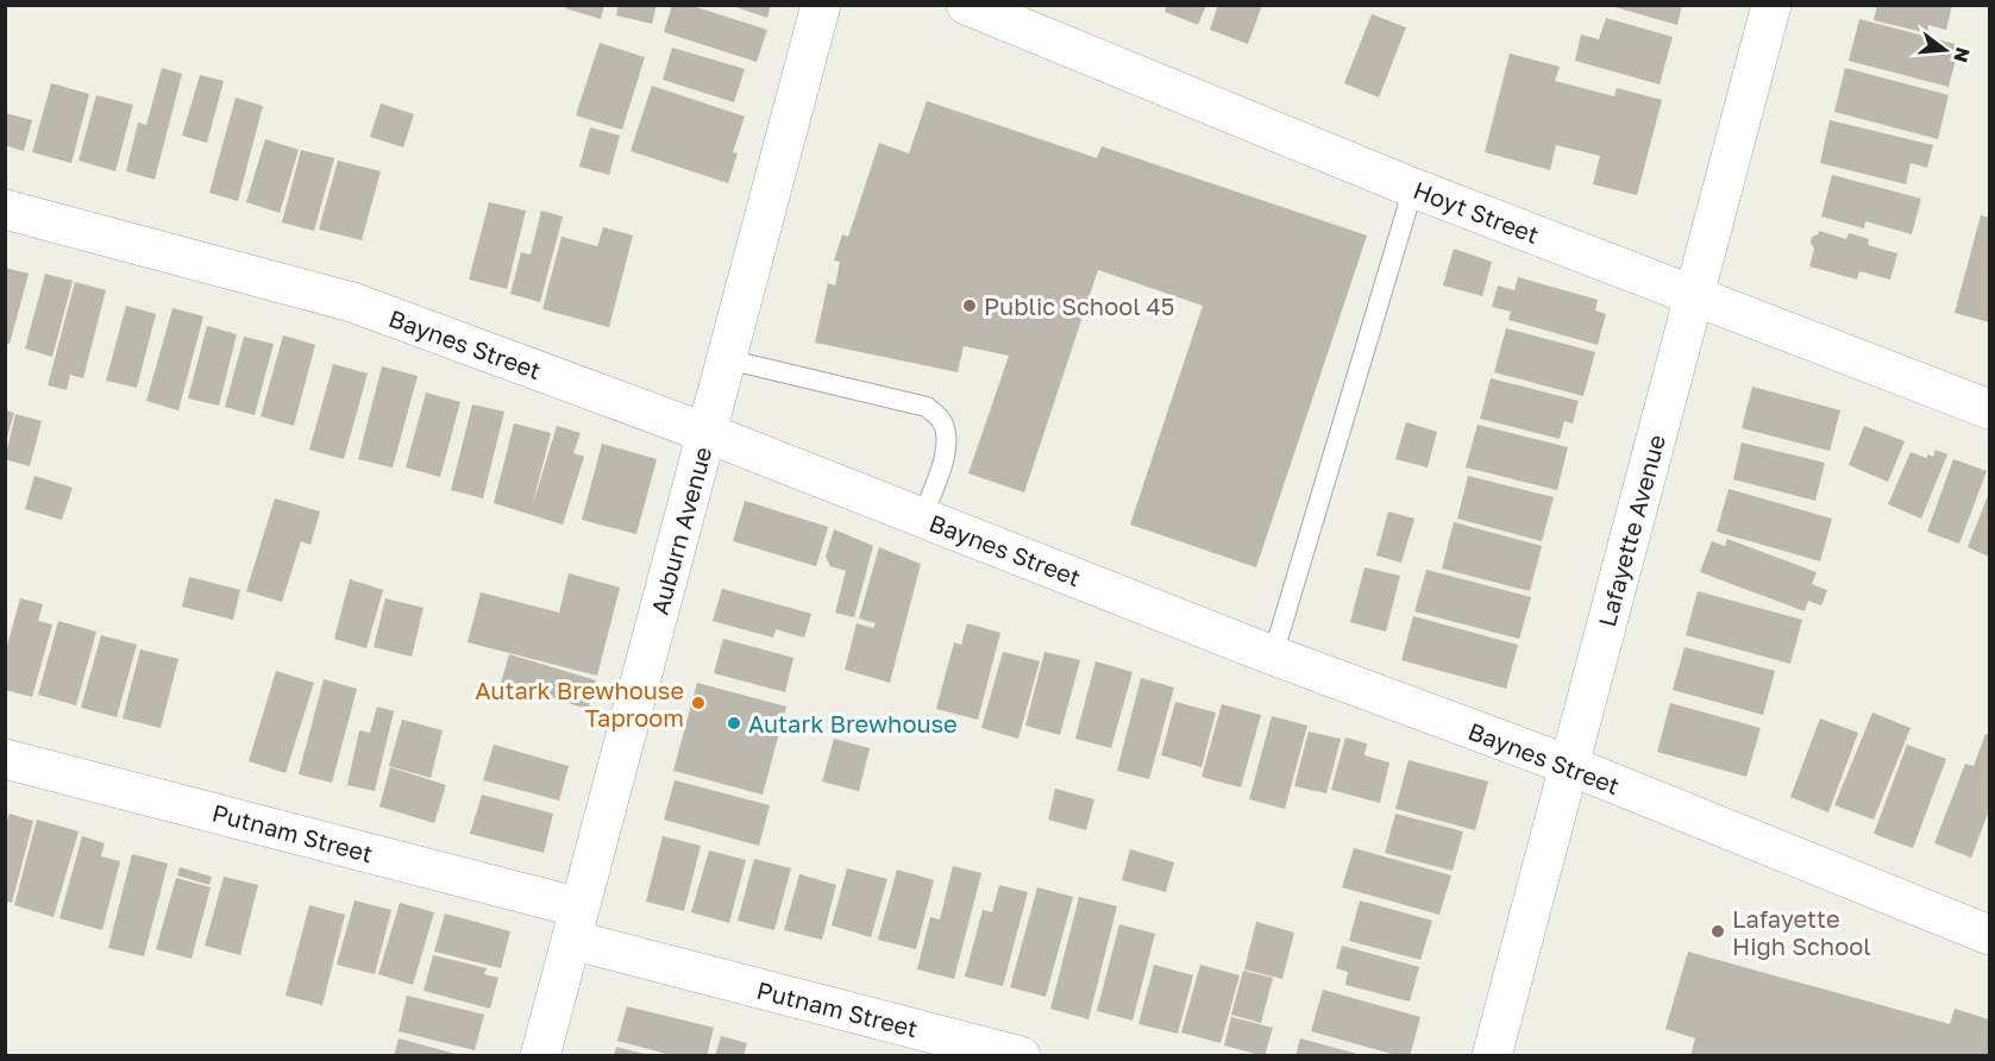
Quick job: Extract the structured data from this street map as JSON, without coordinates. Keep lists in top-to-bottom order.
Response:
{
  "streets": {
    "street": [
      "Hoyt Street",
      "Baynes Street",
      "Auburn Avenue",
      "Lafayette Avenue",
      "Putnam Street"
    ]
  },
  "crossings": [
    ["Hoyt Street", "Lafayette Avenue"],
    ["Baynes Street", "Auburn Avenue"],
    ["Baynes Street", "Lafayette Avenue"],
    ["Auburn Avenue", "Putnam Street"]
  ],
  "places": [
    "Public School 45",
    "Autark Brewhouse Taproom",
    "Autark Brewhouse",
    "Lafayette High School"
  ],
  "north": "right"
}
